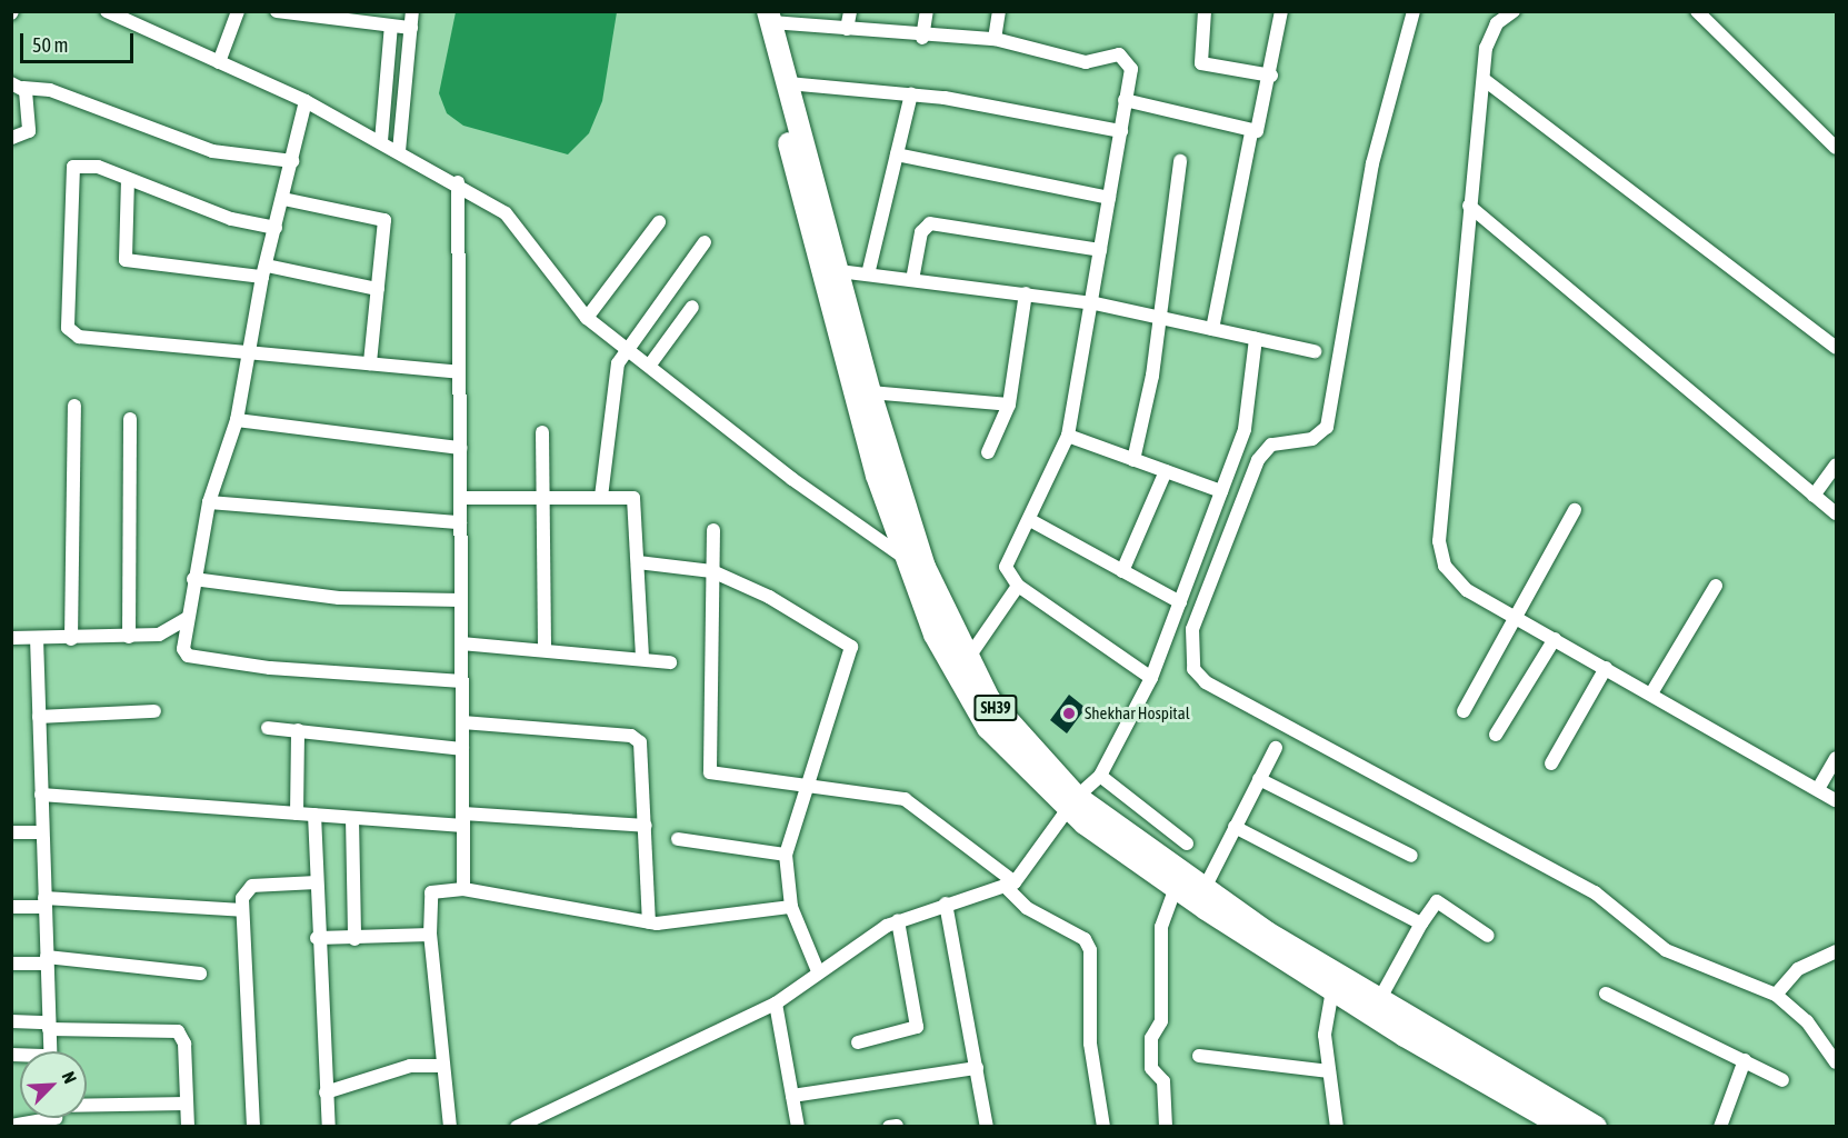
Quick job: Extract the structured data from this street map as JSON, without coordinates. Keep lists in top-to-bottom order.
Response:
{
  "streets": {
    "main road": ["SH39"]
  },
  "places": ["Shekhar Hospital"],
  "scale_bar": "50 m",
  "north": "top right"
}
